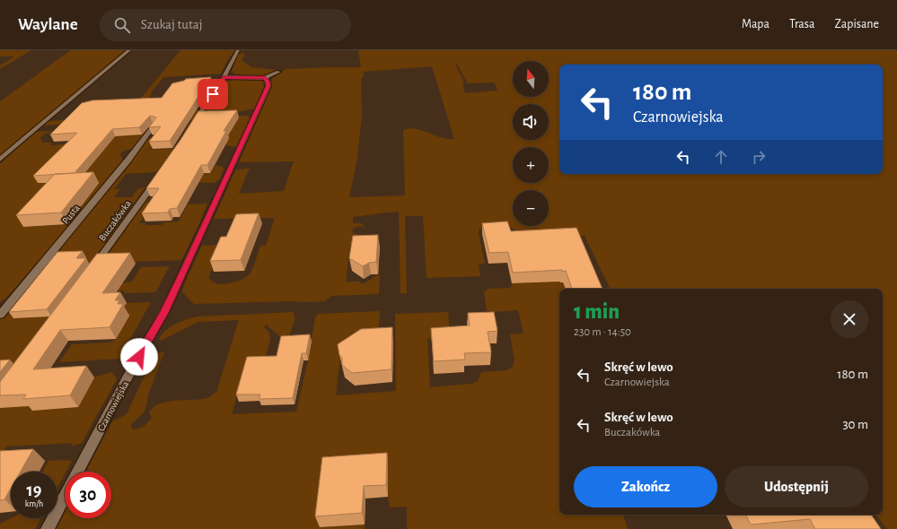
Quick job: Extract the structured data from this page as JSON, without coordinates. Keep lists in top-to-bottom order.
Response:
{
  "streets": {
    "street": ["Pusta", "Buczakówka", "Czarnowiejska"]
  },
  "north": "top",
  "page": {
    "header": "Waylane",
    "search": "Szukaj tutaj",
    "nav": ["Mapa", "Trasa", "Zapisane"],
    "map_buttons": ["+", "−"],
    "turn": ["180 m", "Czarnowiejska"],
    "heading": ["1 min", "230 m · 14:50"],
    "list": [
      {
        "name": "Skręć w lewo",
        "note": "Czarnowiejska",
        "value": "180 m"
      },
      {
        "name": "Skręć w lewo",
        "note": "Buczakówka",
        "value": "30 m"
      }
    ],
    "buttons": ["Zakończ", "Udostępnij"],
    "speed": "19 km/h",
    "limit": "30"
  }
}
